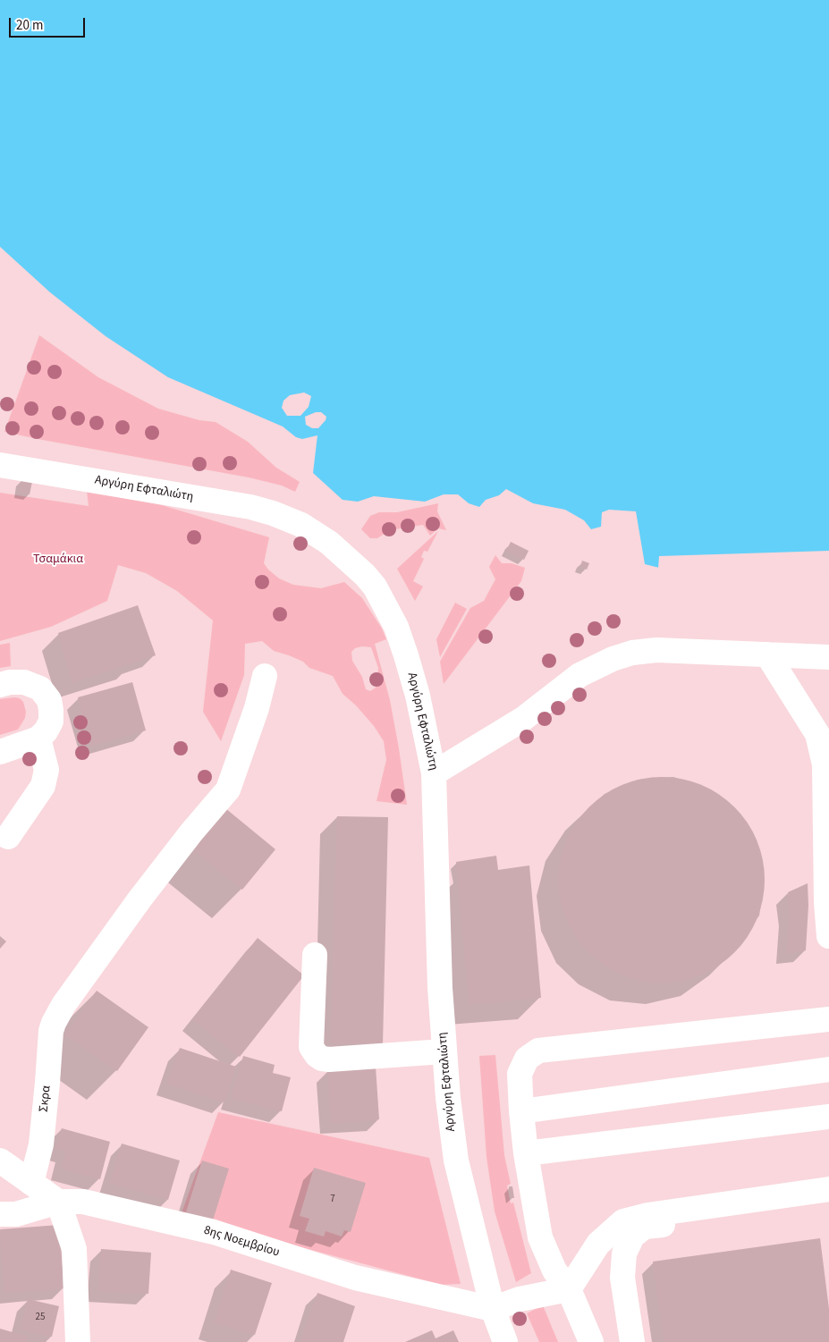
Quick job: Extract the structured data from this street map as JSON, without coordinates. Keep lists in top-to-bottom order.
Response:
{
  "streets": {
    "street": ["Αργύρη Εφταλιώτη", "Σκρα", "8ης Νοεμβρίου"]
  },
  "crossings": [
    ["Αργύρη Εφταλιώτη", "8ης Νοεμβρίου"]
  ],
  "parks": ["Τσαμάκια"],
  "house_numbers": ["7", "25"],
  "scale_bar": "20 m"
}
